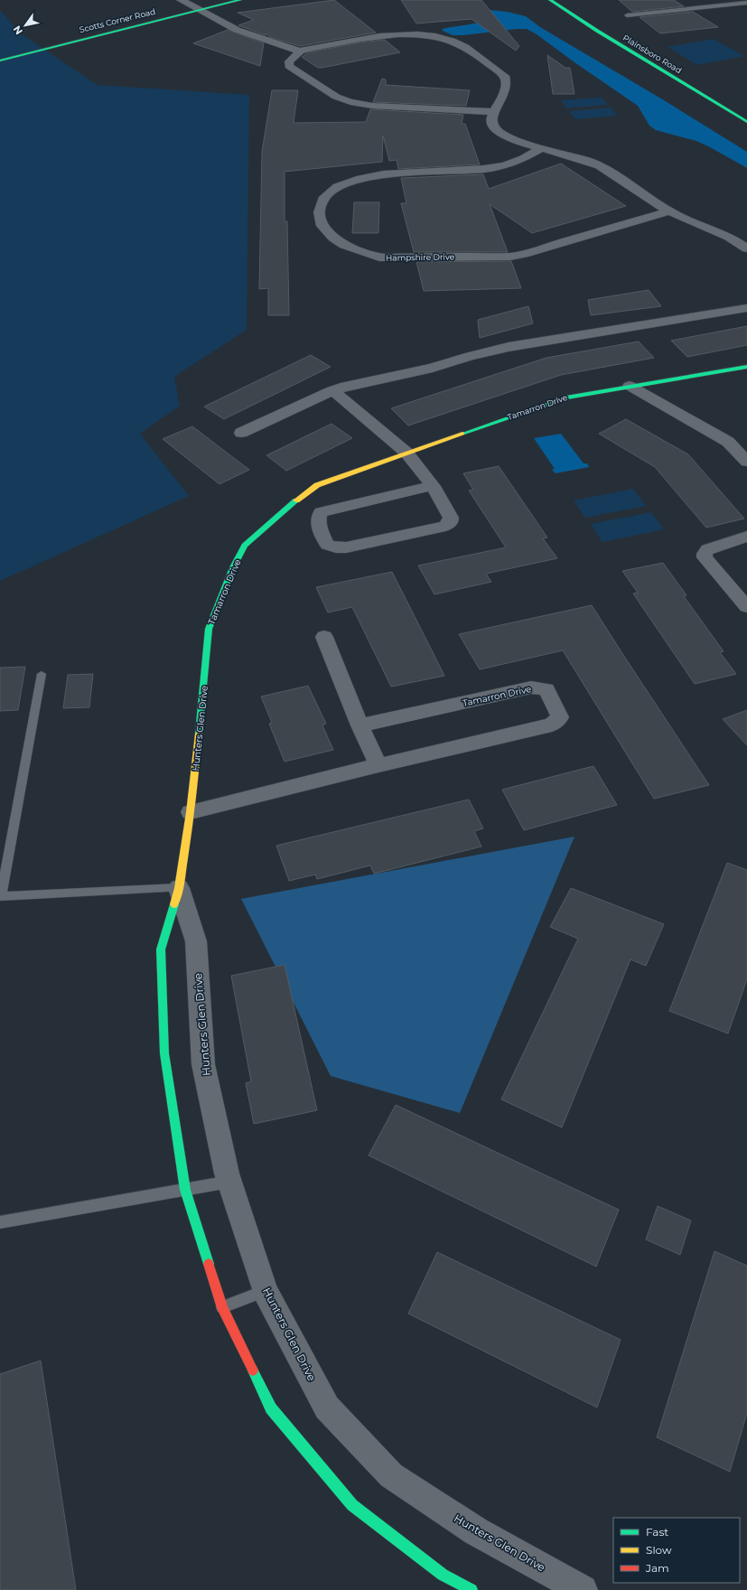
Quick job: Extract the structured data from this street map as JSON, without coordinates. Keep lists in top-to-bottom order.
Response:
{
  "streets": {
    "street": [
      "Scotts Corner Road",
      "Plainsboro Road",
      "Hampshire Drive",
      "Tamarron Drive",
      "Hunters Glen Drive"
    ]
  },
  "crossings": [
    ["Tamarron Drive", "Hunters Glen Drive"]
  ],
  "legend": ["Fast", "Slow", "Jam"],
  "north": "bottom left"
}
